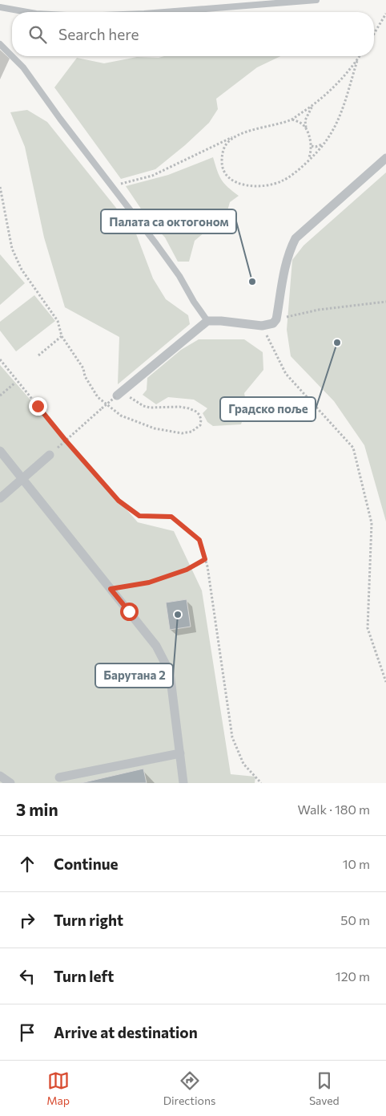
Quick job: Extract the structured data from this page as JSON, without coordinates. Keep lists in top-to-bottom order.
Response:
{
  "places": ["Палата са октогоном", "Градско поље", "Барутана 2"],
  "page": {
    "search": "Search here",
    "heading": ["3 min", "Walk · 180 m"],
    "list": [
      ["Continue", "10 m"],
      ["Turn right", "50 m"],
      ["Turn left", "120 m"],
      "Arrive at destination"
    ],
    "nav": ["Map", "Directions", "Saved"]
  }
}
